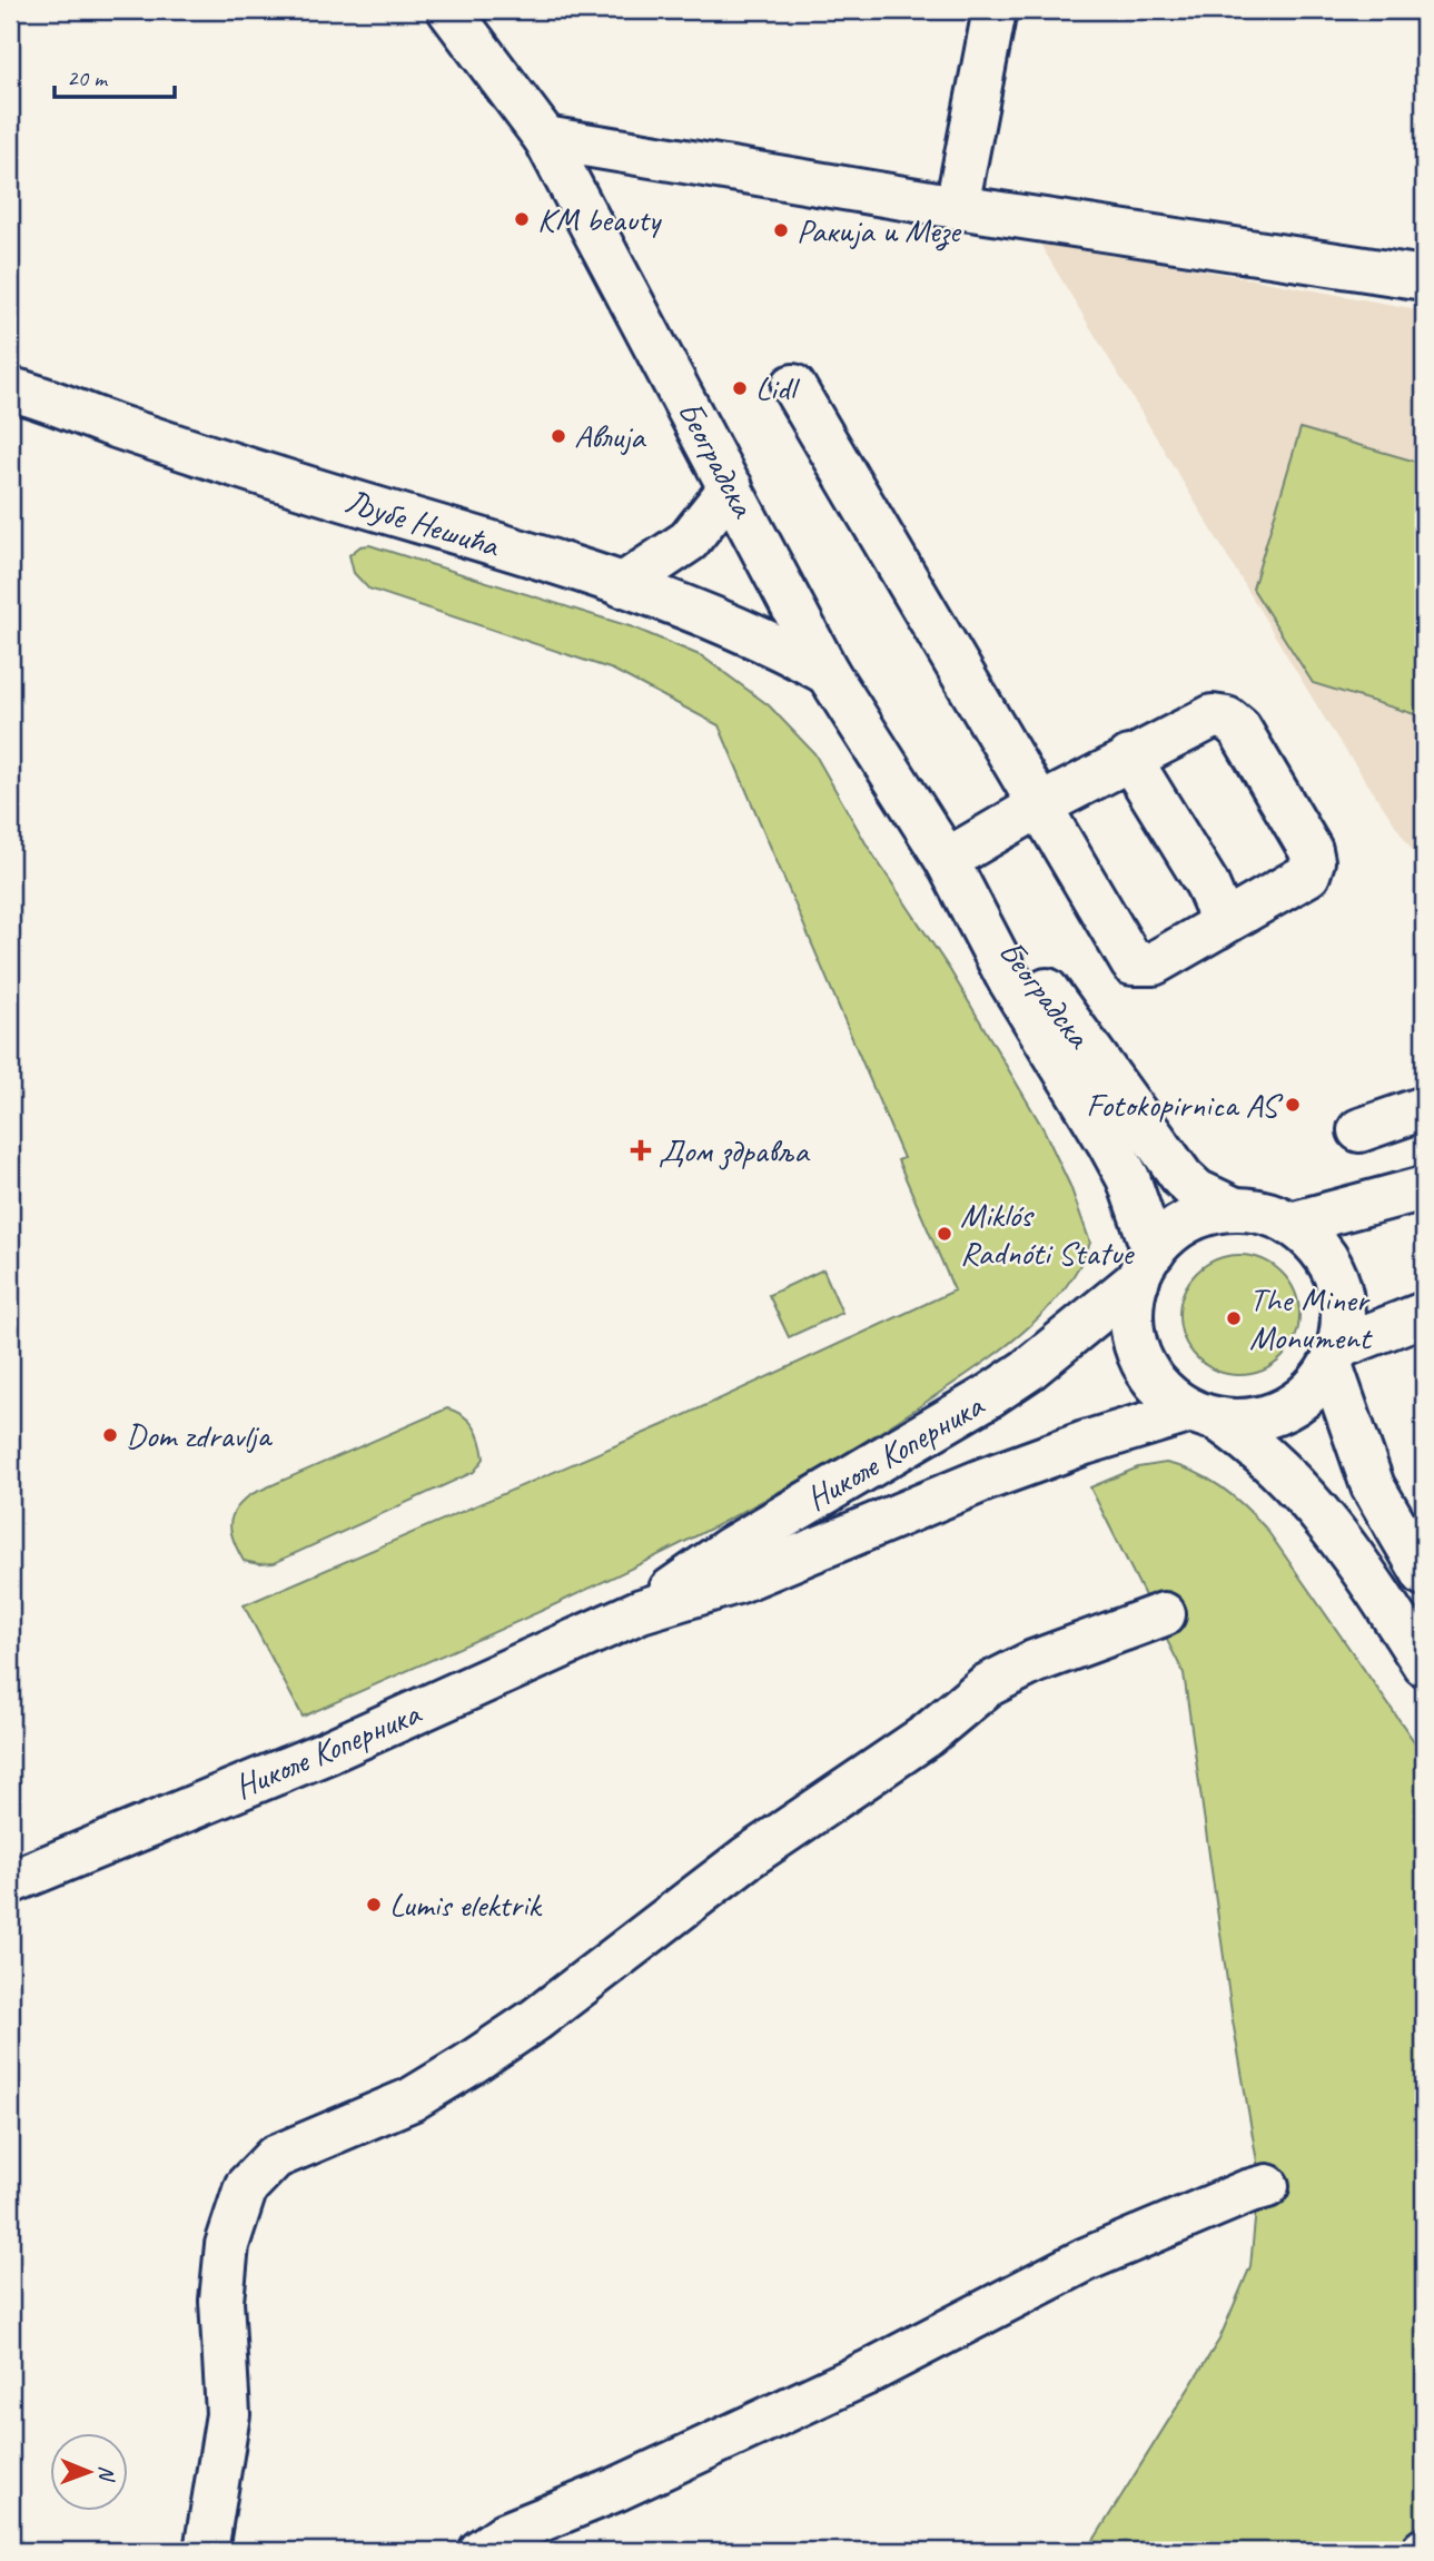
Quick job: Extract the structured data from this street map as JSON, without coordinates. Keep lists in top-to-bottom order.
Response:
{
  "streets": {
    "street": ["Београдска", "Љубе Нешића", "Николе Коперника"]
  },
  "crossings": [
    ["Београдска", "Љубе Нешића"],
    ["Београдска", "Николе Коперника"]
  ],
  "places": {
    "other": [
      "KM beauty",
      "Ракија и Мезе",
      "Lidl",
      "Авлија",
      "Fotokopirnica AS",
      "Miklós Radnóti Statue",
      "The Miner Monument",
      "Dom zdravlja",
      "Lumis elektrik"
    ],
    "health": ["Дом здравља"]
  },
  "scale_bar": "20 m",
  "north": "right"
}
